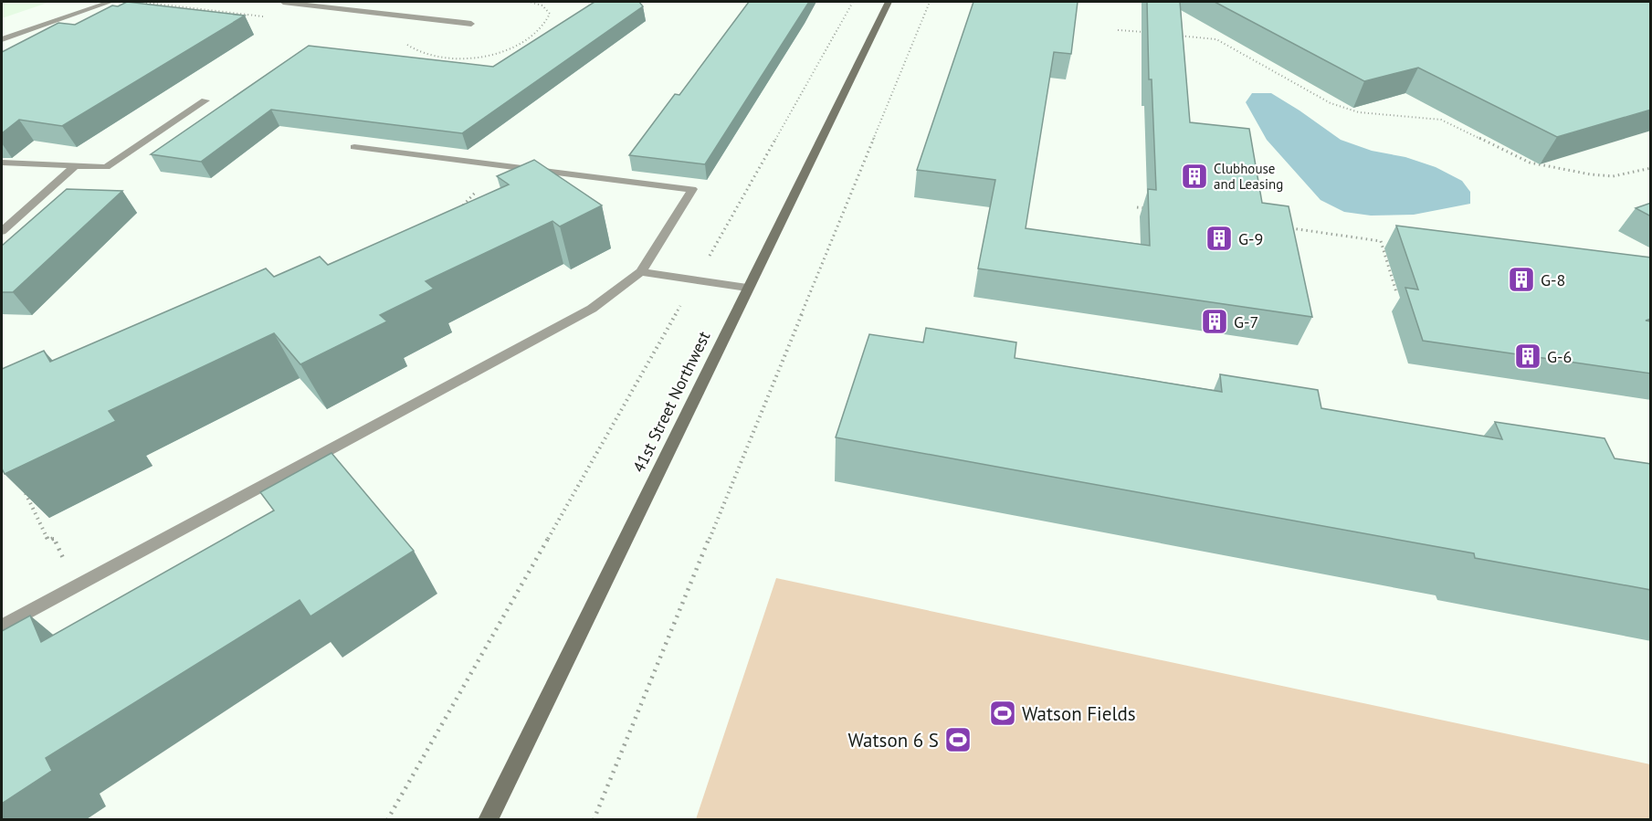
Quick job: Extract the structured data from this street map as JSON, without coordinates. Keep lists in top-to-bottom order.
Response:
{
  "streets": {
    "main road": ["41st Street Northwest"]
  },
  "places": {
    "building": [
      "Clubhouse and Leasing",
      "G-9",
      "G-8",
      "G-7",
      "G-6"
    ],
    "sports": ["Watson Fields", "Watson 6 S"]
  }
}
